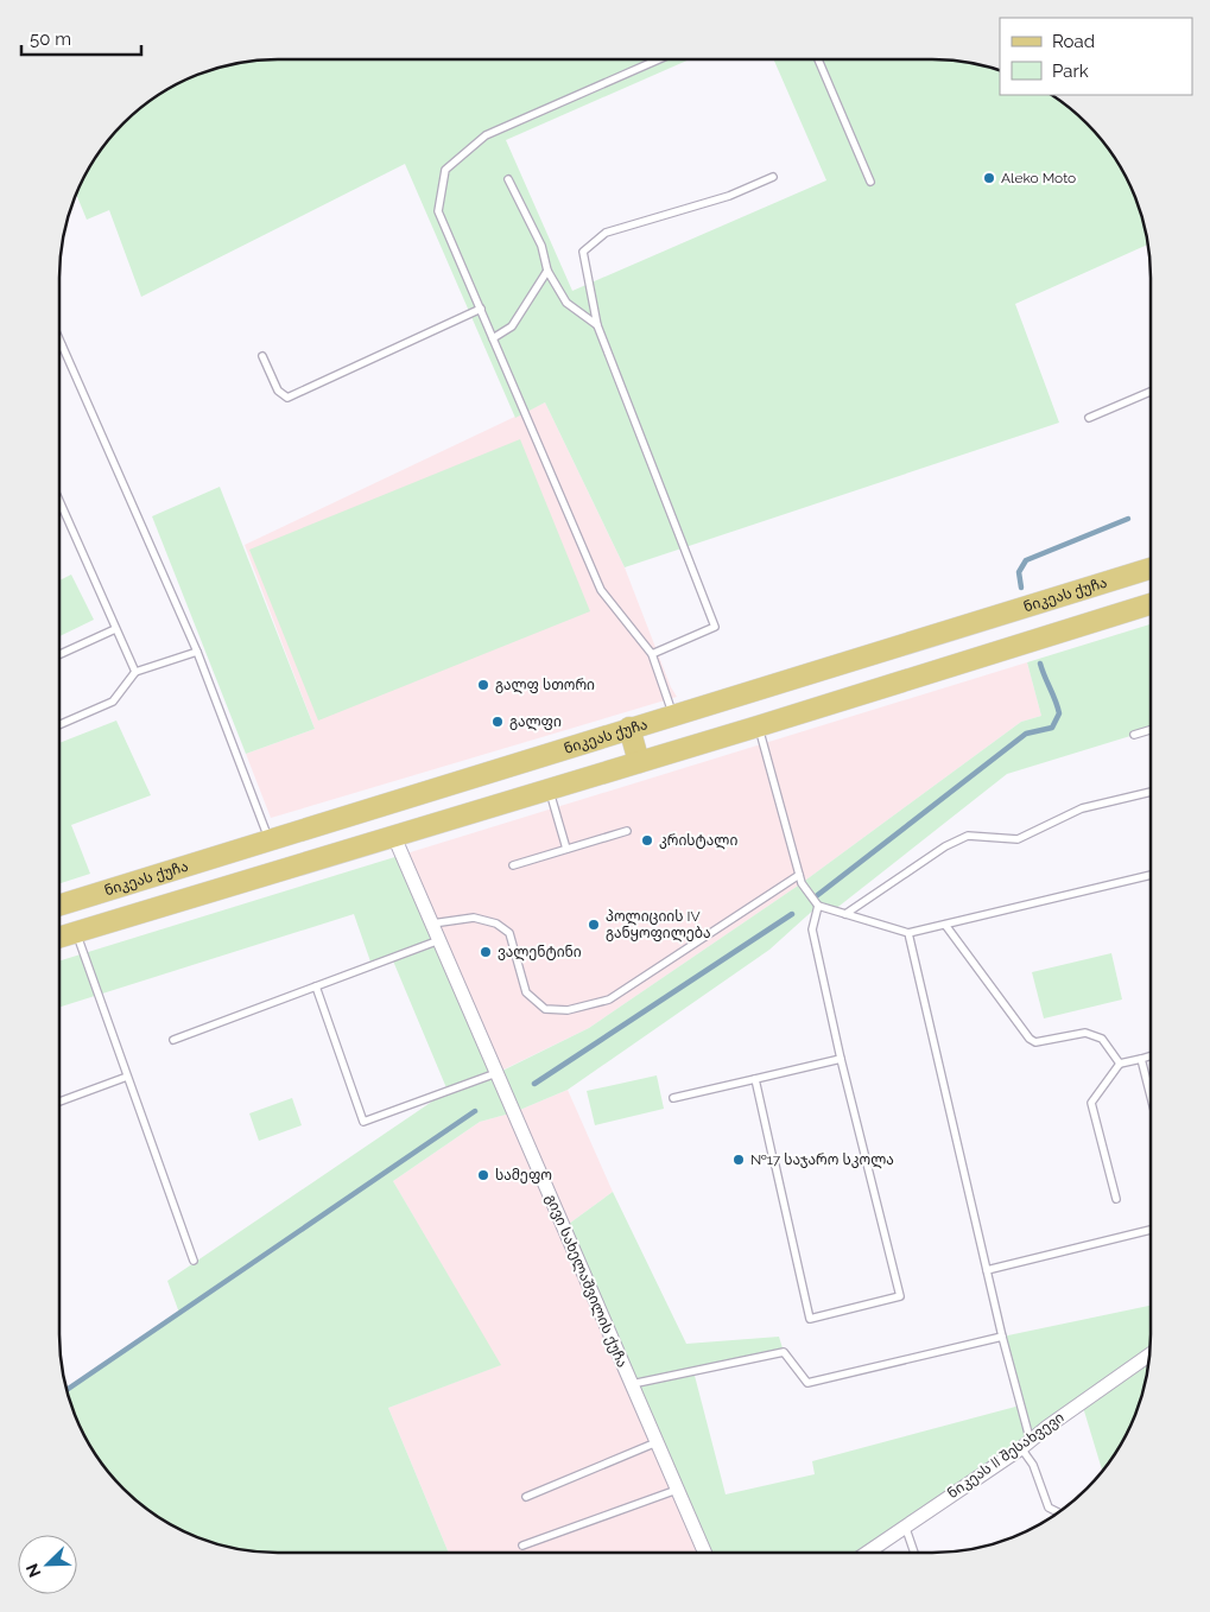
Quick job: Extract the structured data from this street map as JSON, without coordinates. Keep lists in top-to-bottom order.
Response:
{
  "streets": {
    "main road": ["ნიკეას ქუჩა"],
    "street": ["გივი სახელაშვილის ქუჩა", "ნიკეას II შესახვევი"]
  },
  "places": [
    "Aleko Moto",
    "გალფ სთორი",
    "გალფი",
    "კრისტალი",
    "პოლიციის IV განყოფილება",
    "ვალენტინი",
    "№17 საჯარო სკოლა",
    "სამეფო"
  ],
  "legend": ["Road", "Park"],
  "scale_bar": "50 m",
  "north": "bottom left"
}
